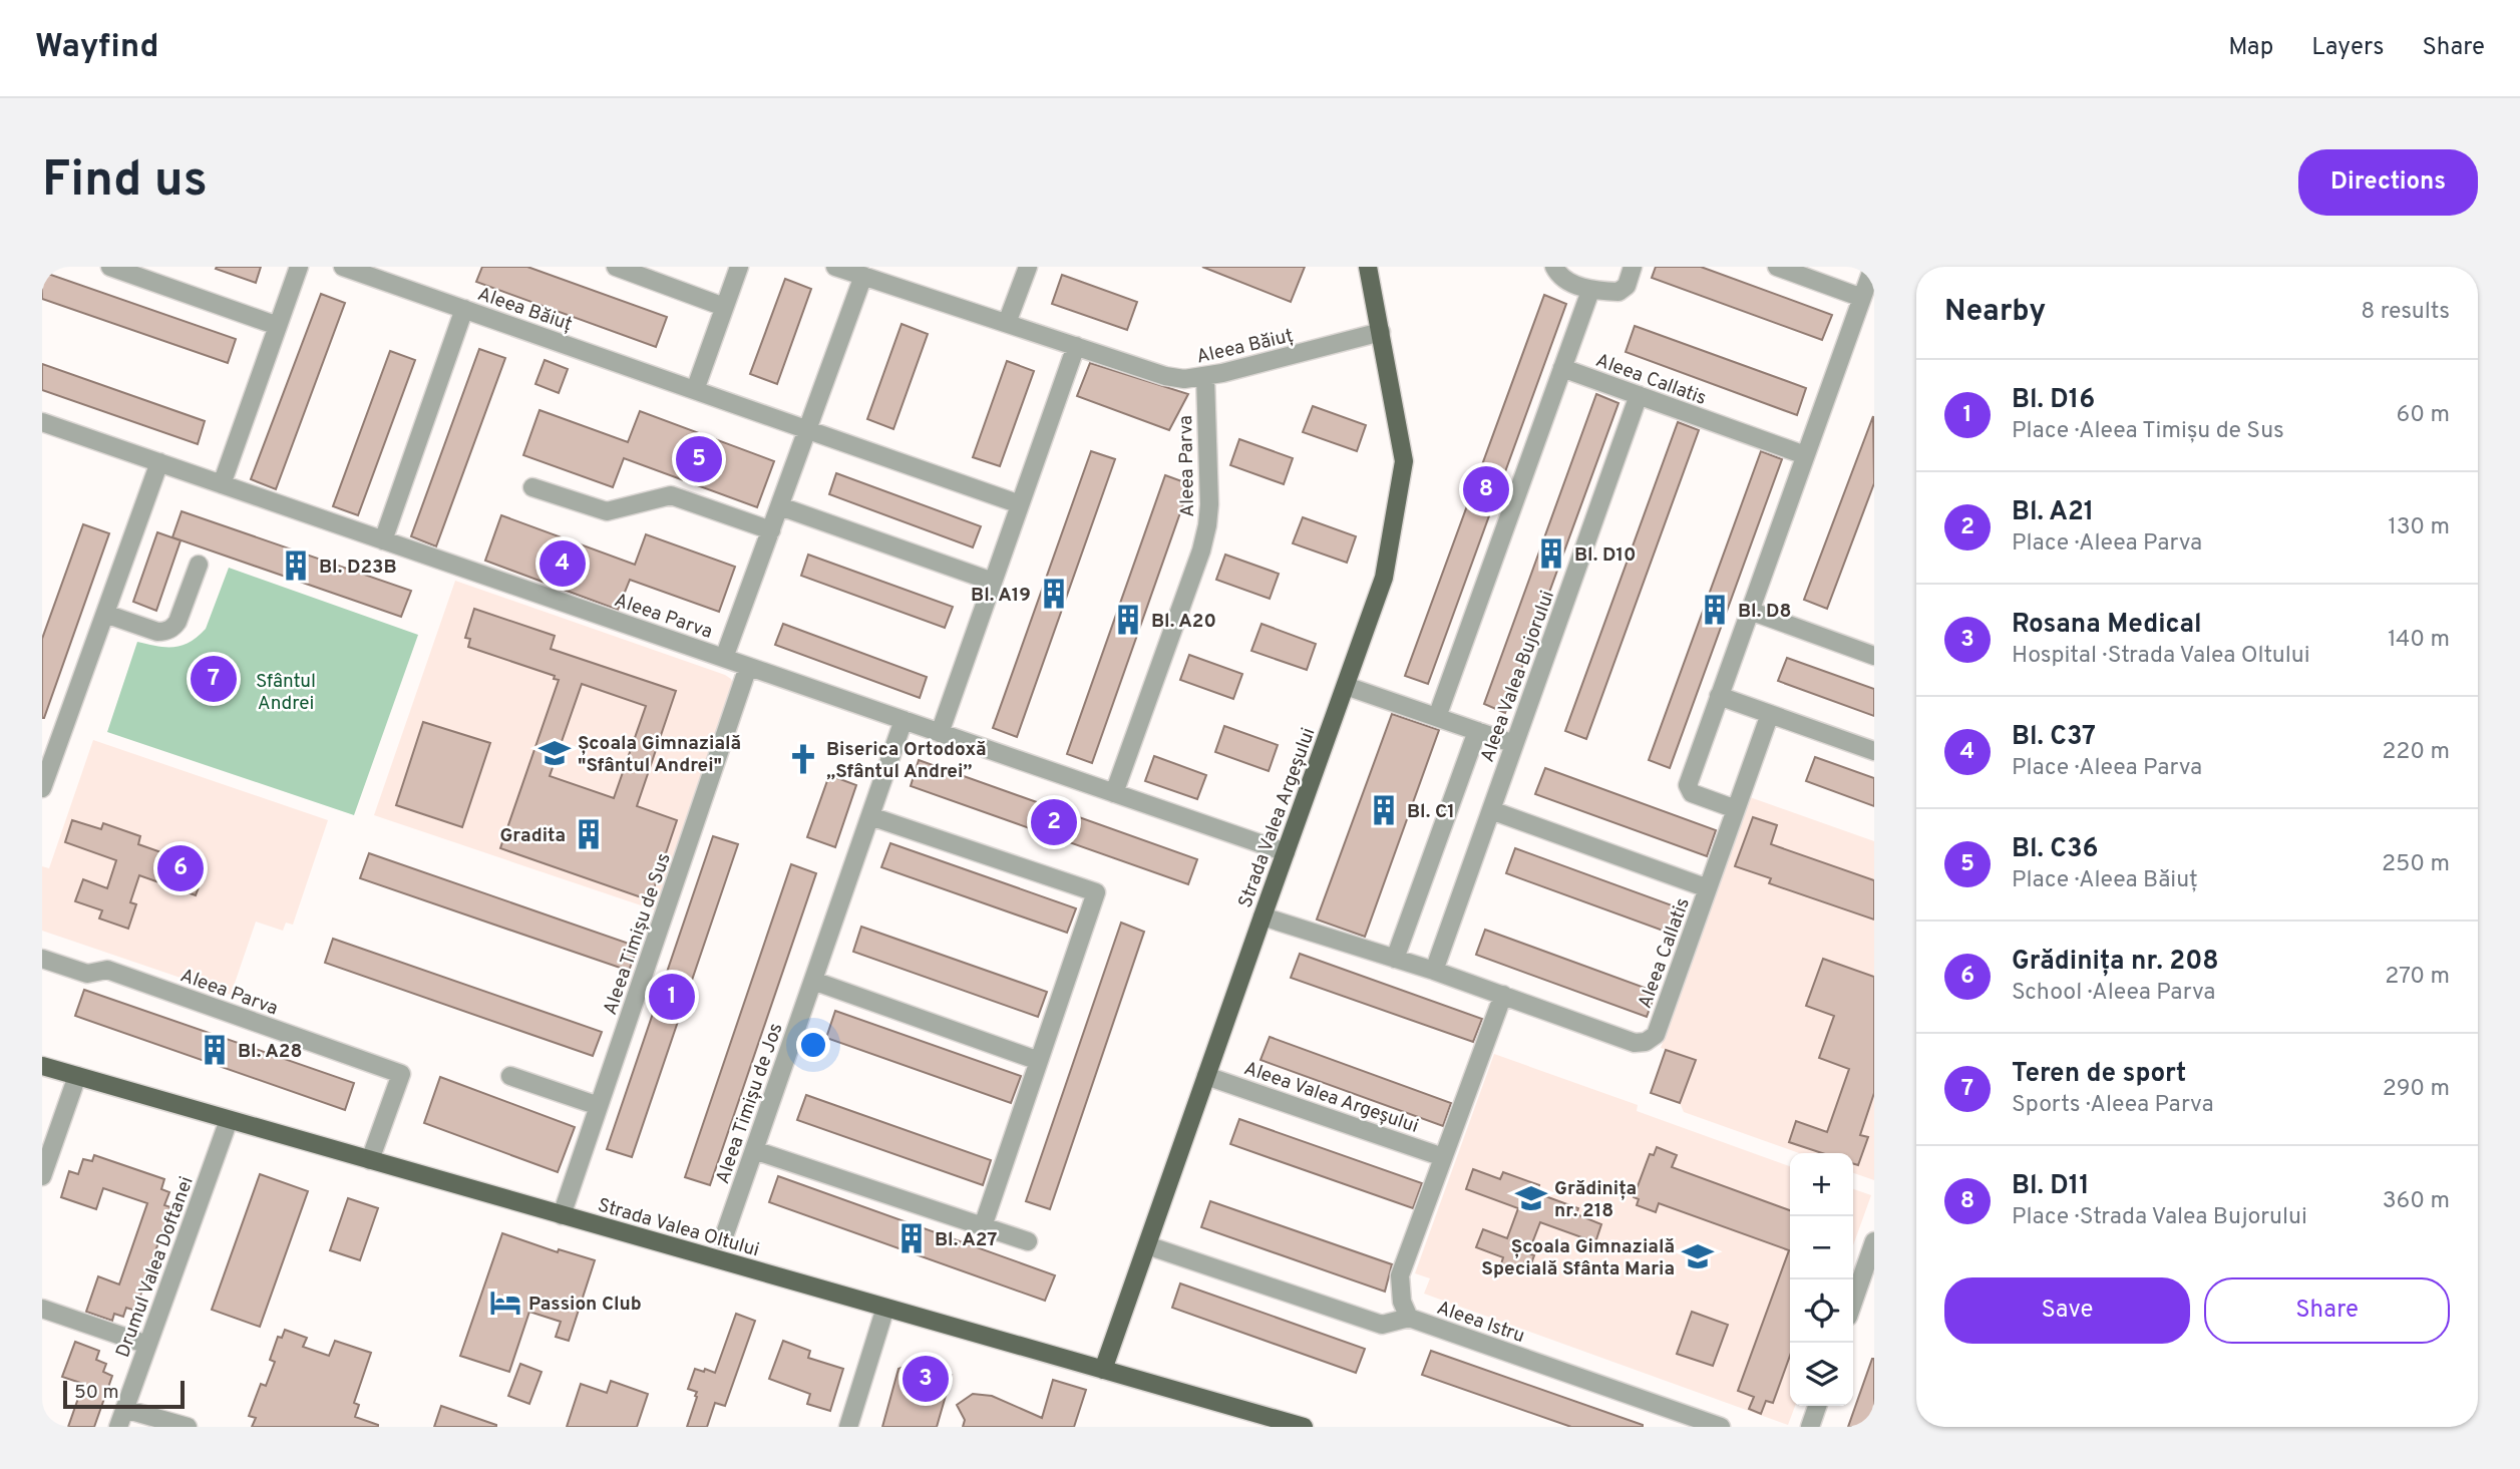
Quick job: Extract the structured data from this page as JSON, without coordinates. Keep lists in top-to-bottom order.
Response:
{
  "streets": {
    "main road": ["Strada Valea Argeșului", "Strada Valea Oltului"],
    "street": [
      "Aleea Băiuț",
      "Aleea Callatis",
      "Aleea Parva",
      "Aleea Valea Bujorului",
      "Aleea Timișu de Sus",
      "Aleea Valea Argeșului",
      "Aleea Timișu de Jos",
      "Drumul Valea Doftanei",
      "Aleea Istru"
    ]
  },
  "crossings": [
    ["Aleea Băiuț", "Aleea Parva"],
    ["Aleea Băiuț", "Strada Valea Argeșului"],
    ["Aleea Callatis", "Aleea Valea Bujorului"],
    ["Aleea Callatis", "Strada Valea Argeșului"],
    ["Aleea Parva", "Strada Valea Argeșului"],
    ["Aleea Parva", "Aleea Timișu de Sus"],
    ["Aleea Parva", "Aleea Timișu de Jos"],
    ["Aleea Parva", "Strada Valea Oltului"],
    ["Strada Valea Argeșului", "Aleea Valea Argeșului"],
    ["Strada Valea Argeșului", "Strada Valea Oltului"],
    ["Strada Valea Argeșului", "Aleea Istru"],
    ["Aleea Timișu de Sus", "Strada Valea Oltului"],
    ["Strada Valea Oltului", "Drumul Valea Doftanei"]
  ],
  "parks": ["Sfântul Andrei"],
  "places": {
    "building": [
      "Bl. D10",
      "Bl. D23B",
      "Bl. A19",
      "Bl. D8",
      "Bl. A20",
      "Bl. C1",
      "Gradita",
      "Bl. A28",
      "Bl. A27"
    ],
    "school or university": ["Școala Gimnazială \"Sfântul Andrei\"", "Grădinița nr. 218", "Școala Gimnazială Specială Sfânta Maria"],
    "church": ["Biserica Ortodoxă „Sfântul Andrei”"],
    "hotel": ["Passion Club"]
  },
  "scale_bar": "50 m",
  "page": {
    "header": "Wayfind",
    "nav": ["Map", "Layers", "Share"],
    "buttons": [
      "Directions",
      ["Save", "Share"]
    ],
    "title": "Find us",
    "heading": ["Nearby", "8 results"],
    "list": [
      {
        "mark": "1",
        "name": "Bl. D16",
        "note": "Place · Aleea Timișu de Sus",
        "value": "60 m"
      },
      {
        "mark": "2",
        "name": "Bl. A21",
        "note": "Place · Aleea Parva",
        "value": "130 m"
      },
      {
        "mark": "3",
        "name": "Rosana Medical",
        "note": "Hospital · Strada Valea Oltului",
        "value": "140 m"
      },
      {
        "mark": "4",
        "name": "Bl. C37",
        "note": "Place · Aleea Parva",
        "value": "220 m"
      },
      {
        "mark": "5",
        "name": "Bl. C36",
        "note": "Place · Aleea Băiuț",
        "value": "250 m"
      },
      {
        "mark": "6",
        "name": "Grădinița nr. 208",
        "note": "School · Aleea Parva",
        "value": "270 m"
      },
      {
        "mark": "7",
        "name": "Teren de sport",
        "note": "Sports · Aleea Parva",
        "value": "290 m"
      },
      {
        "mark": "8",
        "name": "Bl. D11",
        "note": "Place · Strada Valea Bujorului",
        "value": "360 m"
      }
    ],
    "pins": [
      "5",
      "8",
      "4",
      "7",
      "2",
      "6",
      "1",
      "3"
    ],
    "map_buttons": ["+", "−"],
    "scale": "50 m"
  }
}
